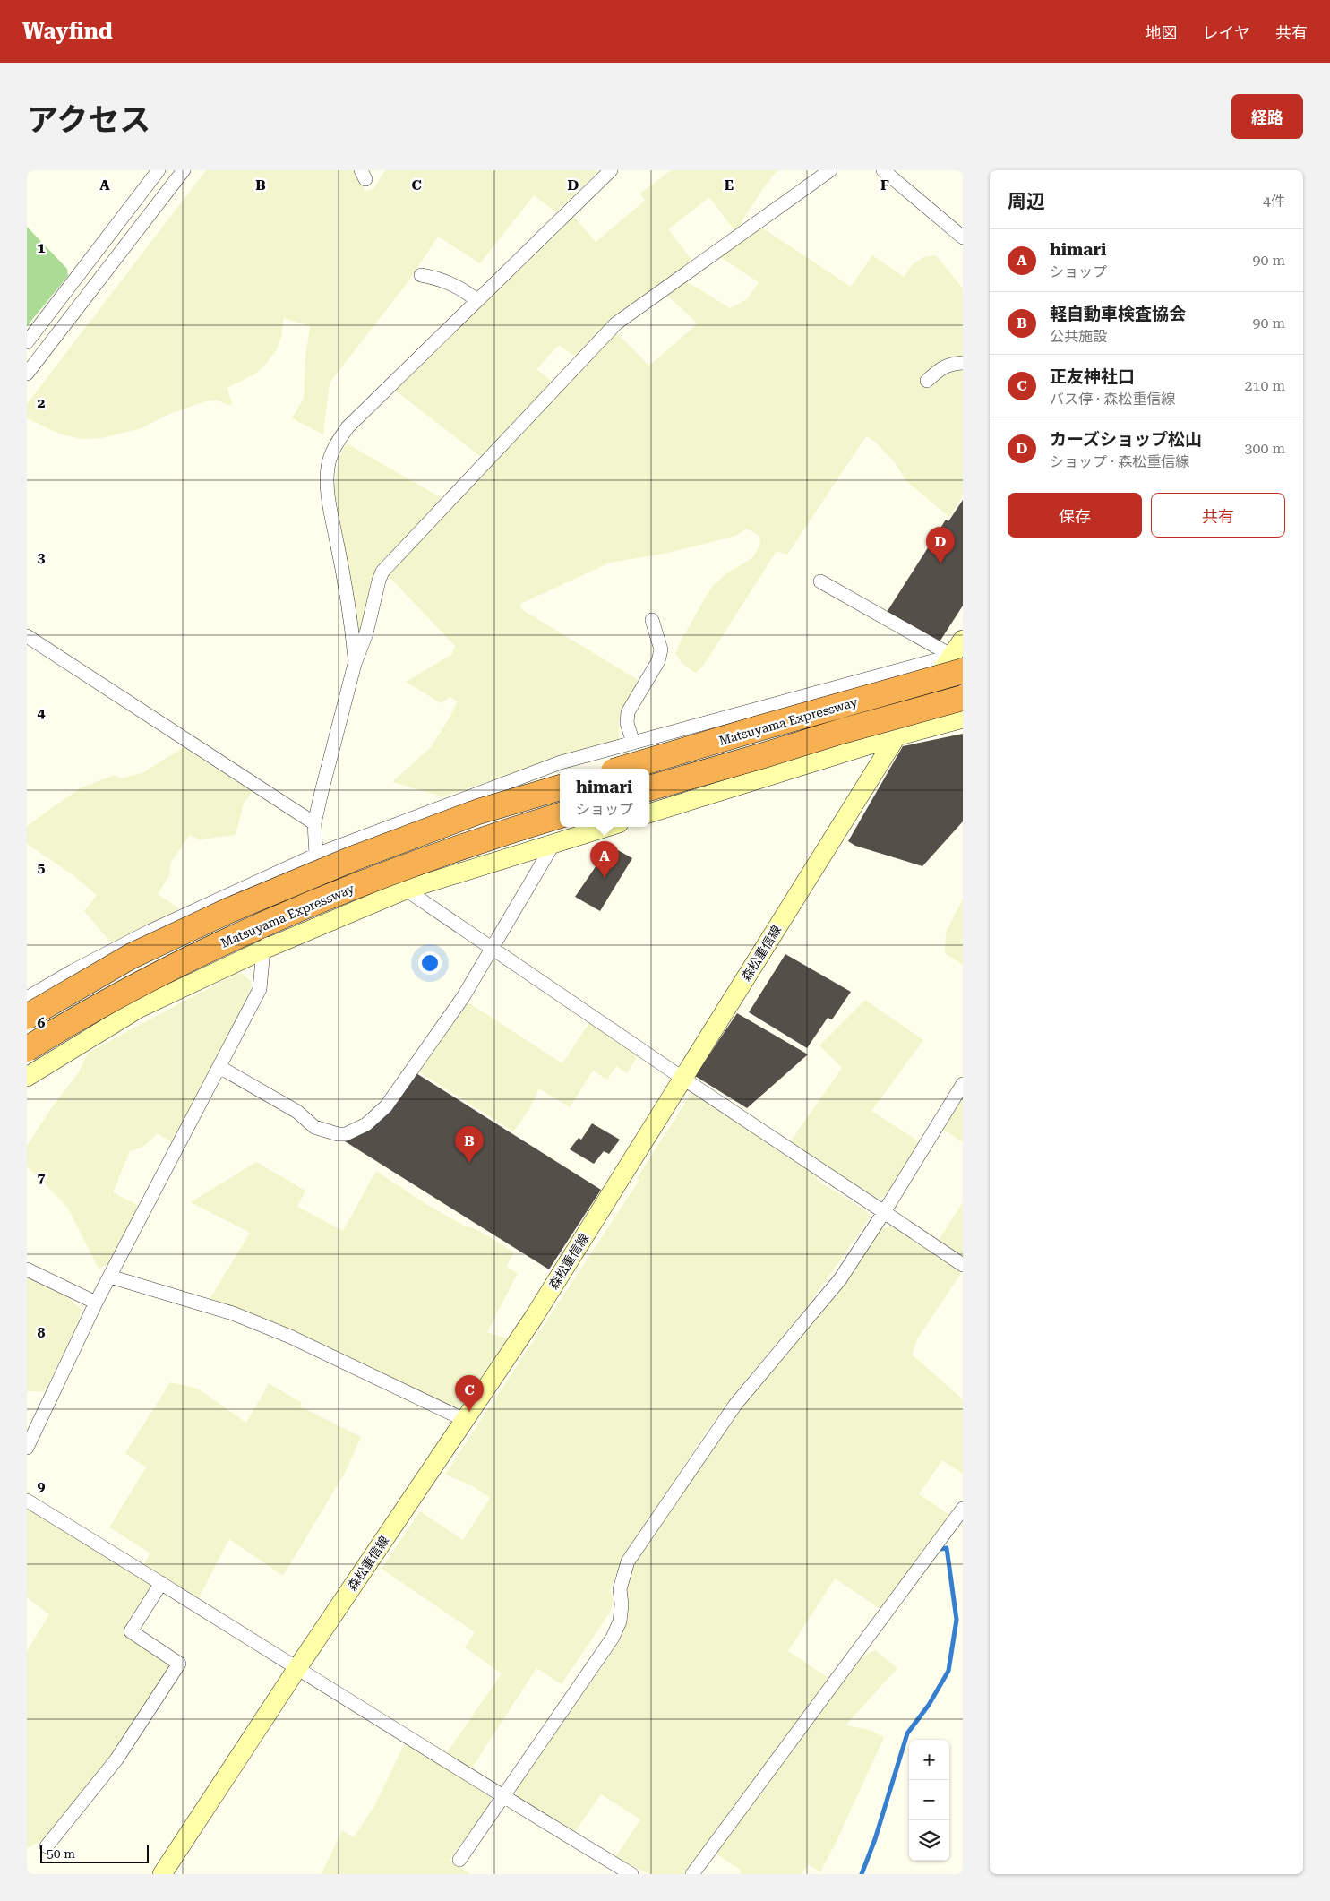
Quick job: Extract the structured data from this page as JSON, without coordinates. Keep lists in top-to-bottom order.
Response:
{
  "streets": {
    "highway": ["Matsuyama Expressway"],
    "main road": ["森松重信線"]
  },
  "crossings": [
    ["Matsuyama Expressway", "森松重信線"]
  ],
  "scale_bar": "50 m",
  "page": {
    "header": "Wayfind",
    "nav": ["地図", "レイヤ", "共有"],
    "title": "アクセス",
    "buttons": [
      "経路",
      ["保存", "共有"]
    ],
    "heading": ["周辺", "4件"],
    "list": [
      {
        "mark": "A",
        "name": "himari",
        "note": "ショップ",
        "value": "90 m"
      },
      {
        "mark": "B",
        "name": "軽自動車検査協会",
        "note": "公共施設",
        "value": "90 m"
      },
      {
        "mark": "C",
        "name": "正友神社口",
        "note": "バス停 · 森松重信線",
        "value": "210 m"
      },
      {
        "mark": "D",
        "name": "カーズショップ松山",
        "note": "ショップ · 森松重信線",
        "value": "300 m"
      }
    ],
    "pins": [
      "D",
      "A",
      "B",
      "C"
    ],
    "popup": ["himari", "ショップ"],
    "map_buttons": ["+", "−"],
    "scale": "50 m"
  },
  "grid": {
    "columns": [
      "A",
      "B",
      "C",
      "D",
      "E",
      "F"
    ],
    "rows": [
      "1",
      "2",
      "3",
      "4",
      "5",
      "6",
      "7",
      "8",
      "9"
    ]
  }
}
